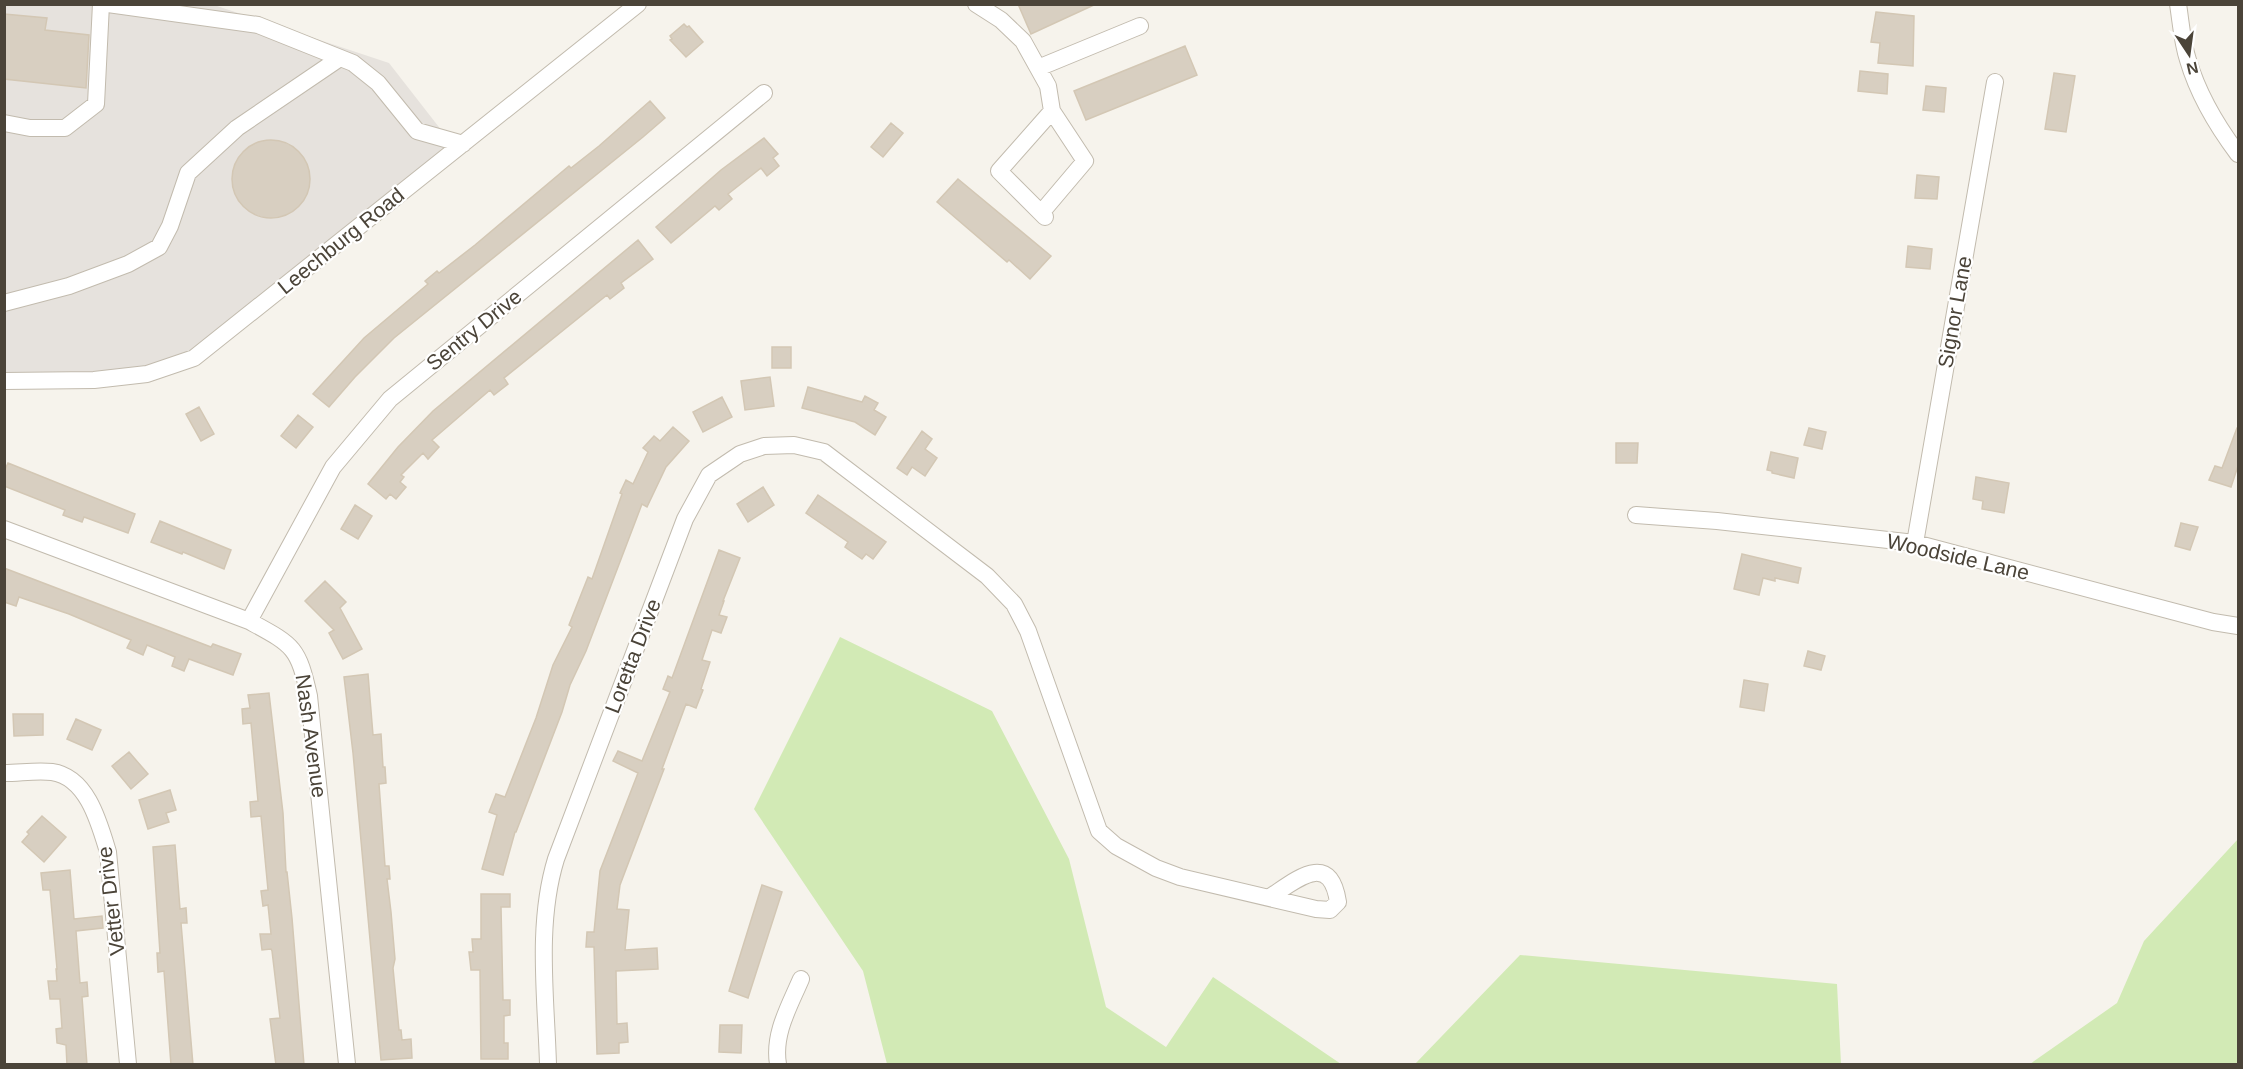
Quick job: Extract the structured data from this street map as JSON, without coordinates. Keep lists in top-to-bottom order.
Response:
{
  "streets": {
    "street": [
      "Leechburg Road",
      "Signor Lane",
      "Sentry Drive",
      "Woodside Lane",
      "Loretta Drive",
      "Nash Avenue",
      "Vetter Drive"
    ]
  },
  "crossings": [
    ["Signor Lane", "Woodside Lane"],
    ["Sentry Drive", "Nash Avenue"]
  ],
  "north": "bottom"
}
